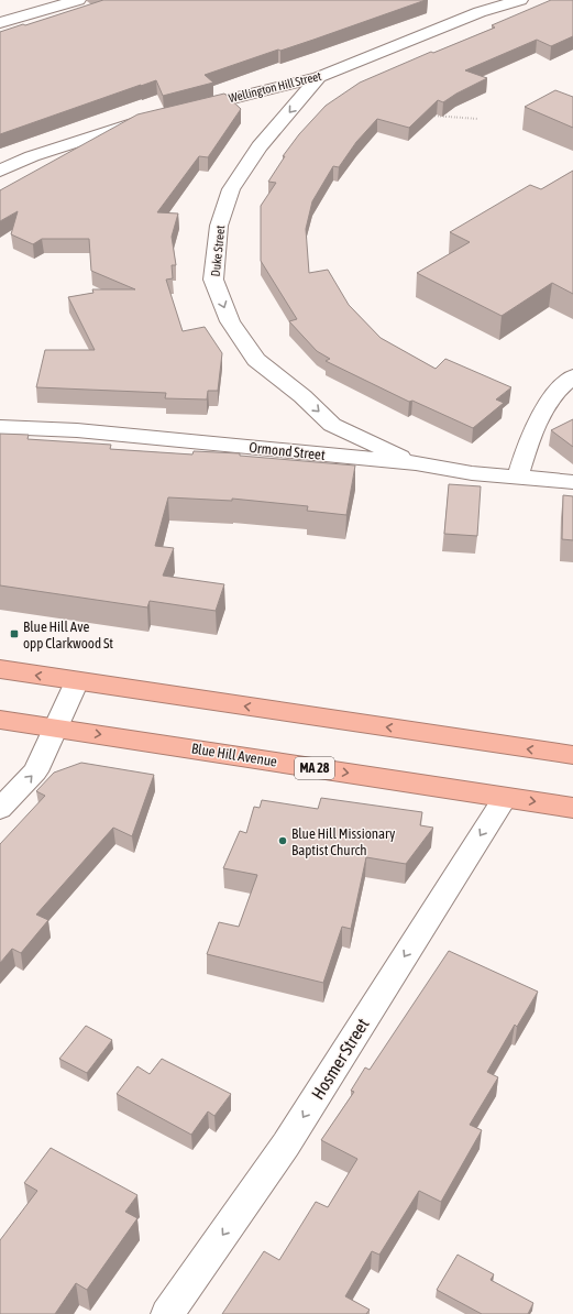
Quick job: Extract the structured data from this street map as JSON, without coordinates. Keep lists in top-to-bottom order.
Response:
{
  "streets": {
    "highway": ["Blue Hill Avenue", "MA 28"],
    "street": [
      "Wellington Hill Street",
      "Duke Street",
      "Ormond Street",
      "Hosmer Street"
    ]
  },
  "crossings": [
    ["Wellington Hill Street", "Duke Street"],
    ["Duke Street", "Ormond Street"],
    ["Blue Hill Avenue", "Hosmer Street"]
  ],
  "one_way": ["Hosmer Street"],
  "places": {
    "transit": ["Blue Hill Ave opp Clarkwood St"],
    "other": ["Blue Hill Missionary Baptist Church"]
  }
}
